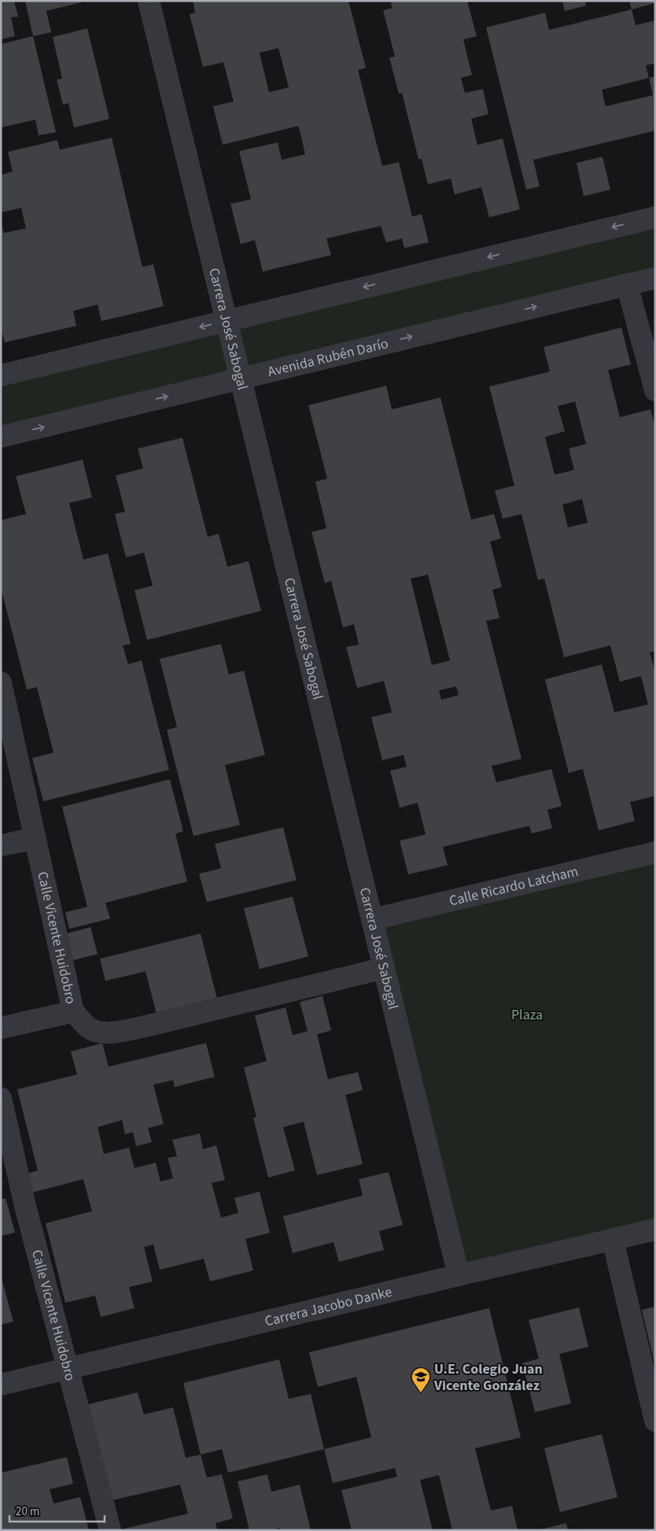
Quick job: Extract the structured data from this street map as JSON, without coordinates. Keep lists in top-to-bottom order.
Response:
{
  "streets": {
    "street": [
      "Carrera José Sabogal",
      "Avenida Rubén Darío",
      "Calle Ricardo Latcham",
      "Calle Vicente Huidobro",
      "Carrera Jacobo Danke"
    ]
  },
  "crossings": [
    ["Carrera José Sabogal", "Avenida Rubén Darío"],
    ["Carrera José Sabogal", "Calle Ricardo Latcham"],
    ["Carrera José Sabogal", "Carrera Jacobo Danke"],
    ["Calle Vicente Huidobro", "Carrera Jacobo Danke"]
  ],
  "parks": ["Plaza"],
  "places": {
    "school or university": ["U.E. Colegio Juan Vicente González"]
  },
  "scale_bar": "20 m"
}
